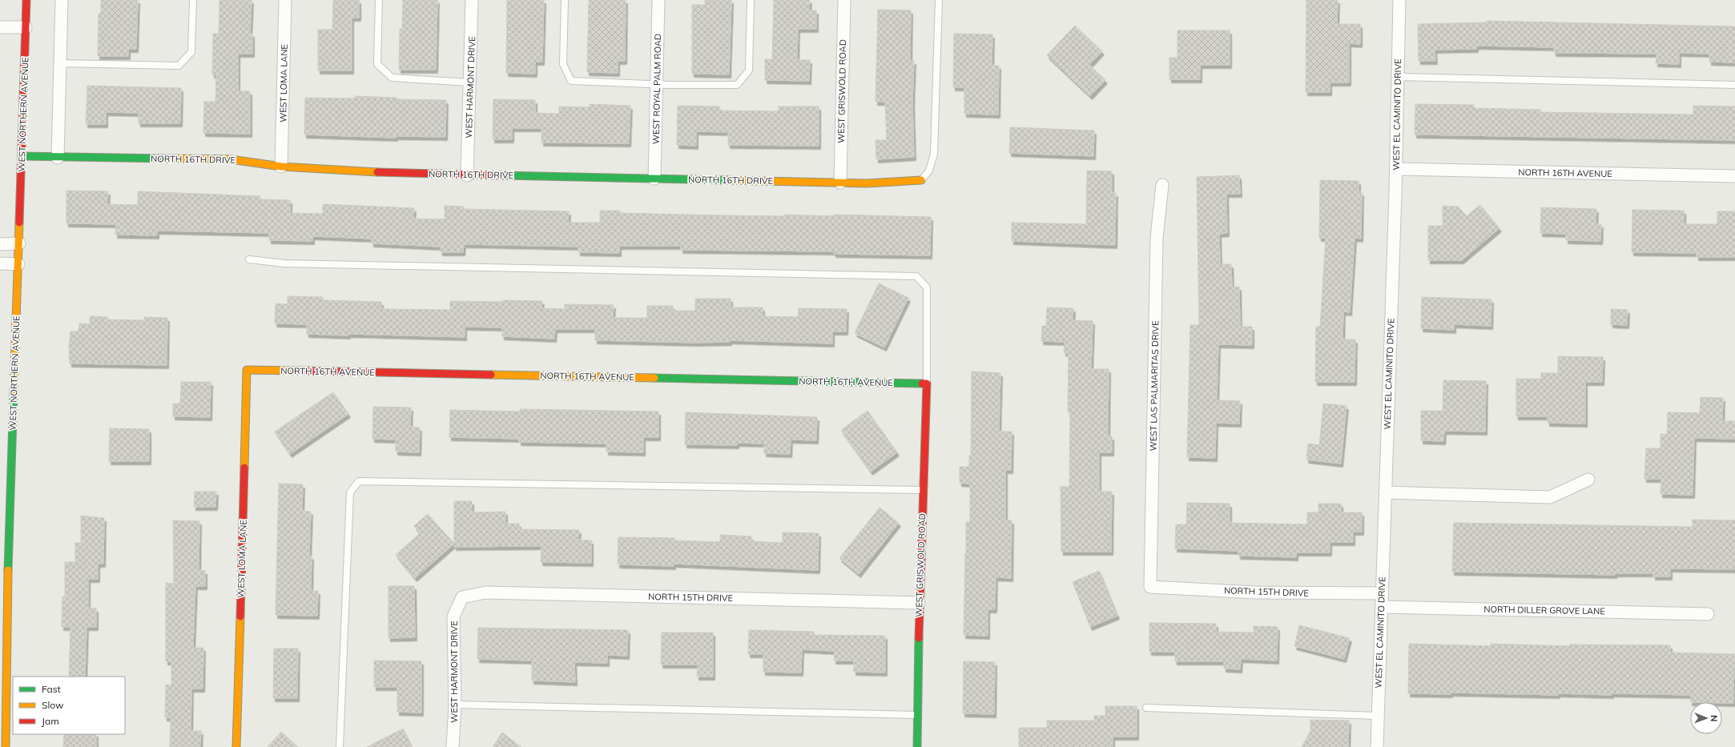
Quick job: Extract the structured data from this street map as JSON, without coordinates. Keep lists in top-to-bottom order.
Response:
{
  "streets": {
    "street": [
      "WEST LOMA LANE",
      "WEST HARMONT DRIVE",
      "WEST ROYAL PALM ROAD",
      "WEST GRISWOLD ROAD",
      "WEST NORTHERN AVENUE",
      "WEST EL CAMINITO DRIVE",
      "NORTH 16TH DRIVE",
      "NORTH 16TH AVENUE",
      "WEST LAS PALMARITAS DRIVE",
      "NORTH 15TH DRIVE",
      "NORTH DILLER GROVE LANE"
    ]
  },
  "crossings": [
    ["WEST LOMA LANE", "NORTH 16TH DRIVE"],
    ["WEST LOMA LANE", "NORTH 16TH AVENUE"],
    ["WEST HARMONT DRIVE", "NORTH 16TH DRIVE"],
    ["WEST HARMONT DRIVE", "NORTH 15TH DRIVE"],
    ["WEST ROYAL PALM ROAD", "NORTH 16TH DRIVE"],
    ["WEST GRISWOLD ROAD", "NORTH 16TH DRIVE"],
    ["WEST GRISWOLD ROAD", "NORTH 16TH AVENUE"],
    ["WEST GRISWOLD ROAD", "NORTH 15TH DRIVE"],
    ["WEST NORTHERN AVENUE", "NORTH 16TH DRIVE"],
    ["WEST EL CAMINITO DRIVE", "NORTH 16TH AVENUE"],
    ["WEST EL CAMINITO DRIVE", "NORTH 15TH DRIVE"],
    ["WEST EL CAMINITO DRIVE", "NORTH DILLER GROVE LANE"],
    ["WEST LAS PALMARITAS DRIVE", "NORTH 15TH DRIVE"]
  ],
  "legend": ["Fast", "Slow", "Jam"],
  "north": "right"
}
